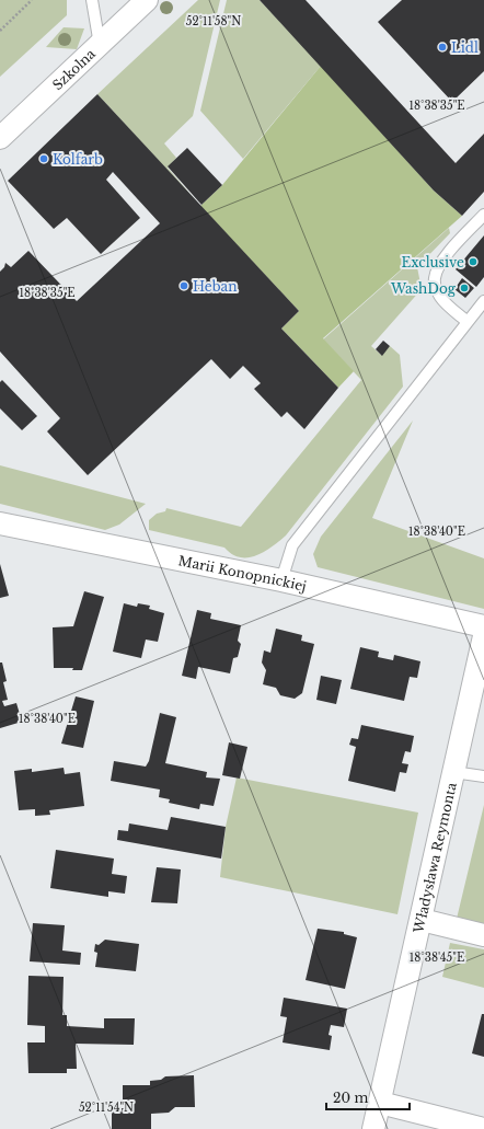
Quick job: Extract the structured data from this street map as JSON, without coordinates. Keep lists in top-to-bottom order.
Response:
{
  "streets": {
    "street": ["Szkolna", "Marii Konopnickiej", "Władysława Reymonta"]
  },
  "places": [
    "Lidl",
    "Kolfarb",
    "Exclusive",
    "Heban",
    "WashDog"
  ],
  "scale_bar": "20 m",
  "coordinates": [
    "52°11'58\"N",
    "18°38'35\"E",
    "18°38'40\"E",
    "18°38'45\"E",
    "52°11'54\"N"
  ]
}
